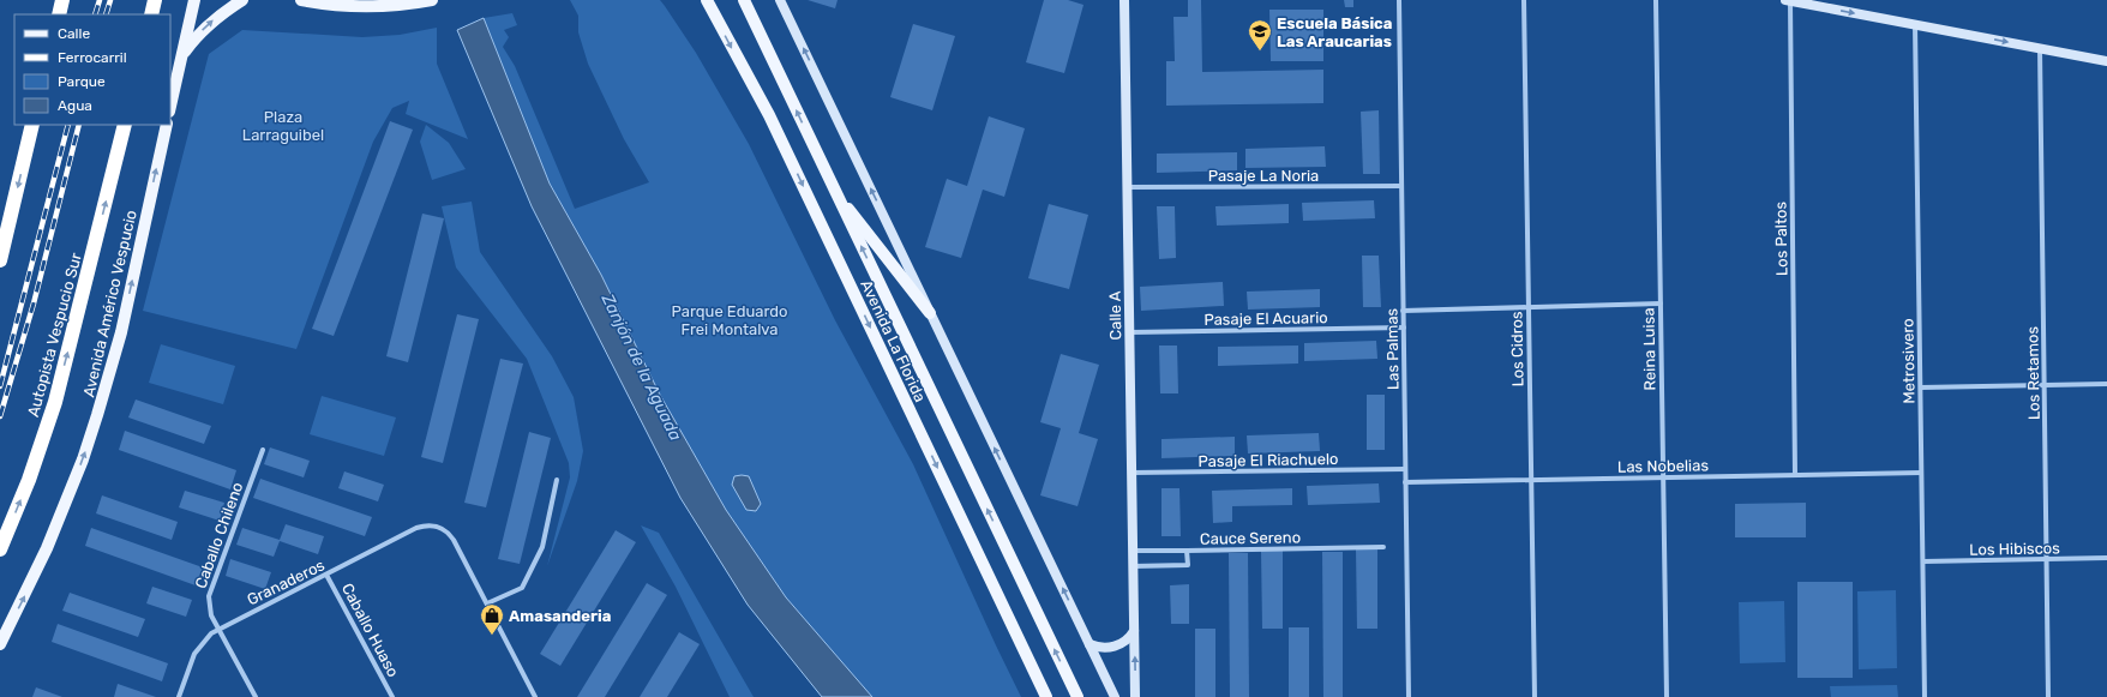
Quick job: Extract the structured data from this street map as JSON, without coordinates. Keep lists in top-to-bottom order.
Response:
{
  "streets": {
    "highway": ["Autopista Vespucio Sur"],
    "main road": ["Avenida Américo Vespucio", "Avenida La Florida"],
    "street": [
      "Pasaje La Noria",
      "Los Paltos",
      "Calle A",
      "Pasaje El Acuario",
      "Las Palmas",
      "Los Cidros",
      "Reina Luisa",
      "Metrosivero",
      "Los Retamos",
      "Pasaje El Riachuelo",
      "Las Nobelias",
      "Caballo Chileno",
      "Cauce Sereno",
      "Los Hibiscos",
      "Granaderos",
      "Caballo Huaso"
    ]
  },
  "crossings": [
    ["Pasaje La Noria", "Calle A"],
    ["Pasaje La Noria", "Las Palmas"],
    ["Los Paltos", "Las Nobelias"],
    ["Calle A", "Pasaje El Acuario"],
    ["Calle A", "Pasaje El Riachuelo"],
    ["Calle A", "Cauce Sereno"],
    ["Pasaje El Acuario", "Las Palmas"],
    ["Las Palmas", "Pasaje El Riachuelo"],
    ["Las Palmas", "Las Nobelias"],
    ["Los Cidros", "Las Nobelias"],
    ["Reina Luisa", "Las Nobelias"],
    ["Metrosivero", "Las Nobelias"],
    ["Metrosivero", "Los Hibiscos"],
    ["Los Retamos", "Los Hibiscos"],
    ["Caballo Chileno", "Granaderos"],
    ["Granaderos", "Caballo Huaso"]
  ],
  "one_way": ["Avenida Américo Vespucio"],
  "water": ["Zanjón de la Aguada"],
  "parks": ["Plaza Larraguibel", "Parque Eduardo Frei Montalva"],
  "places": {
    "school or university": ["Escuela Básica Las Araucarias"],
    "shop": ["Amasanderia"]
  },
  "legend": [
    "Calle",
    "Ferrocarril",
    "Parque",
    "Agua"
  ]
}
